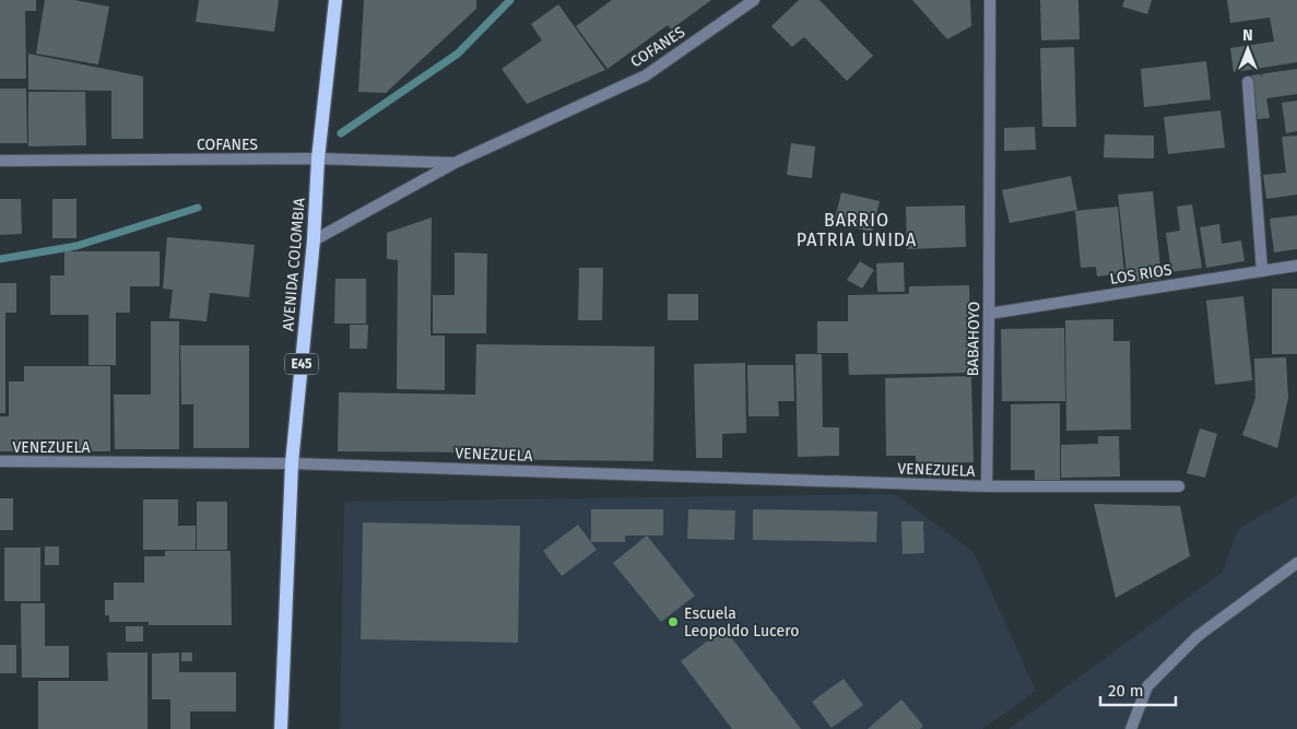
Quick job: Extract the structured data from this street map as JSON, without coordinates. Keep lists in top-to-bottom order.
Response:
{
  "streets": {
    "main road": ["AVENIDA COLOMBIA", "E45"],
    "street": [
      "COFANES",
      "LOS RIOS",
      "BABAHOYO",
      "VENEZUELA"
    ]
  },
  "crossings": [
    ["COFANES", "AVENIDA COLOMBIA"],
    ["AVENIDA COLOMBIA", "VENEZUELA"],
    ["LOS RIOS", "BABAHOYO"],
    ["BABAHOYO", "VENEZUELA"]
  ],
  "districts": ["BARRIO PATRIA UNIDA"],
  "places": ["Escuela Leopoldo Lucero"],
  "scale_bar": "20 m",
  "north": "top"
}
